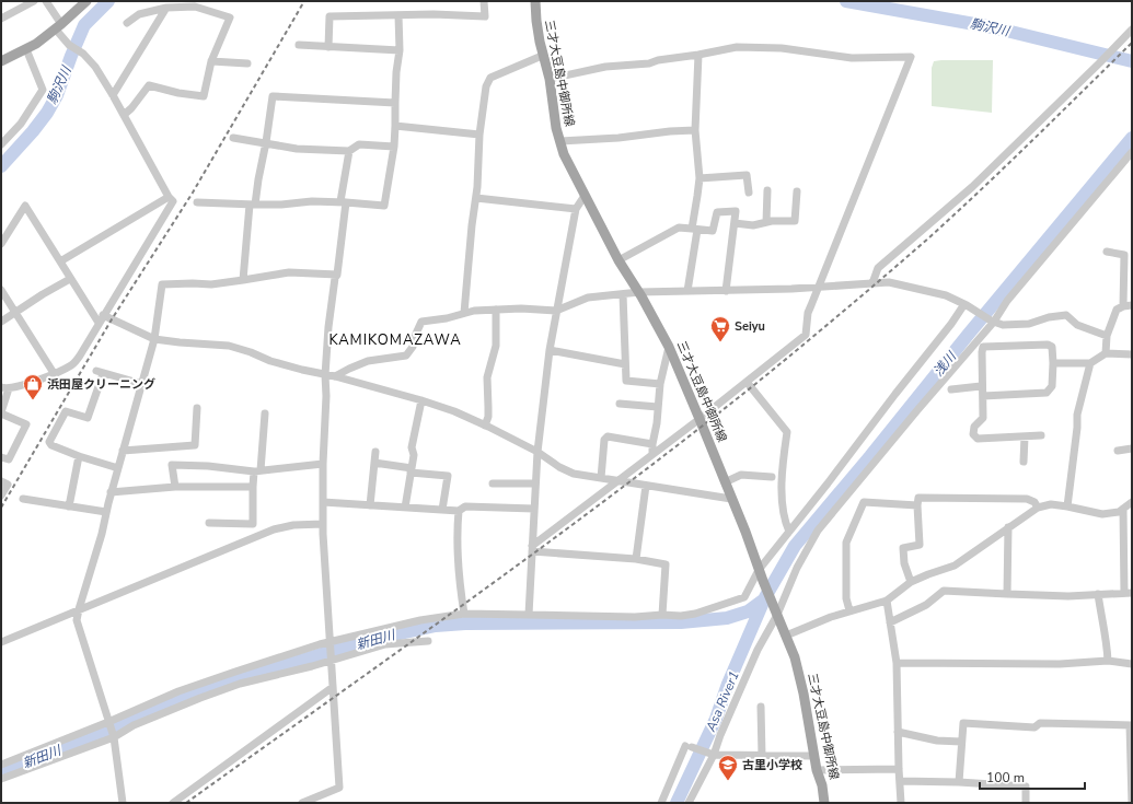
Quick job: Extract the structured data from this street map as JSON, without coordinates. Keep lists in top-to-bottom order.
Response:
{
  "streets": {
    "main road": ["三才大豆島中御所線"]
  },
  "districts": ["KAMIKOMAZAWA"],
  "water": [
    "駒沢川",
    "浅川",
    "新田川",
    "Asa River1"
  ],
  "places": {
    "supermarket": ["Seiyu"],
    "shop": ["浜田屋クリーニング"],
    "school or university": ["古里小学校"]
  },
  "scale_bar": "100 m"
}
